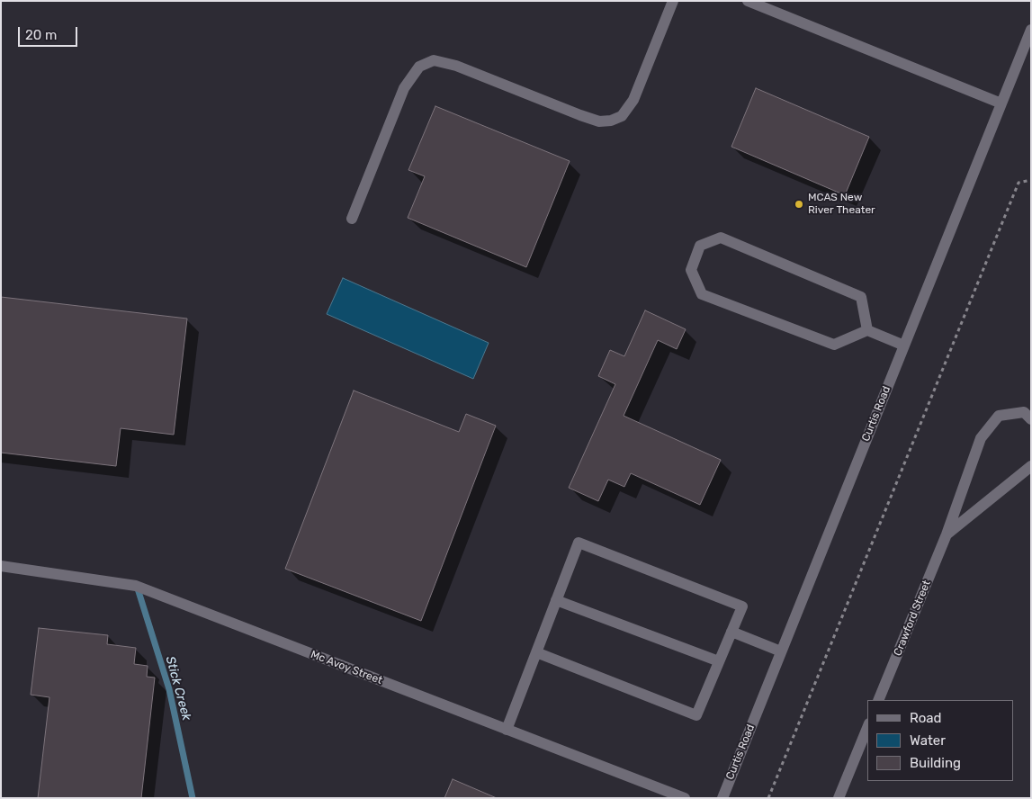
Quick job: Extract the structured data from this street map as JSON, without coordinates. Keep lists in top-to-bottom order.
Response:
{
  "streets": {
    "street": ["Curtis Road", "Crawford Street", "Mc Avoy Street"]
  },
  "water": ["Stick Creek"],
  "places": ["MCAS New River Theater"],
  "legend": ["Road", "Water", "Building"],
  "scale_bar": "20 m"
}
